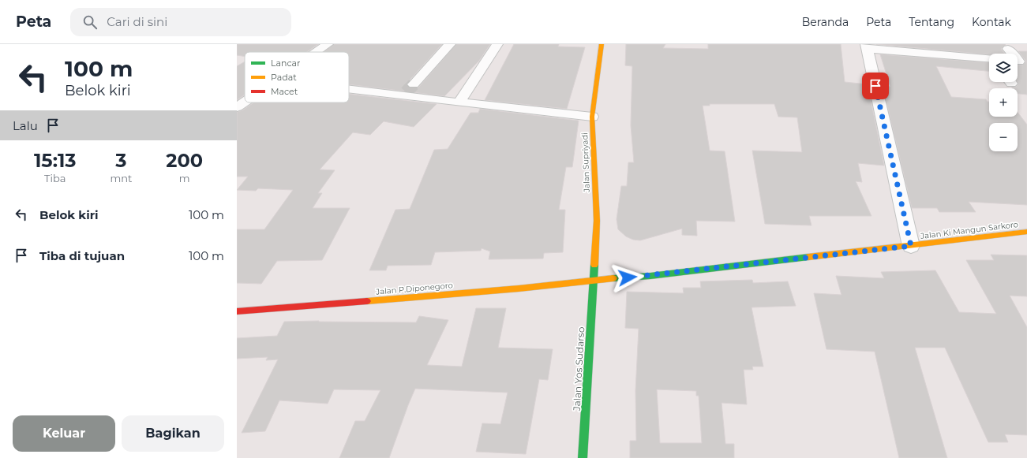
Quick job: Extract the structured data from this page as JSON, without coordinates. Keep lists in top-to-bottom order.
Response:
{
  "streets": {
    "main road": [
      "Jalan Supriyadi",
      "Jalan Ki Mangun Sarkoro",
      "Jalan P.Diponegoro",
      "Jalan Yos Sudarso"
    ]
  },
  "crossings": [
    ["Jalan Supriyadi", "Jalan Ki Mangun Sarkoro"],
    ["Jalan Supriyadi", "Jalan P.Diponegoro"],
    ["Jalan Supriyadi", "Jalan Yos Sudarso"],
    ["Jalan Ki Mangun Sarkoro", "Jalan P.Diponegoro"],
    ["Jalan Ki Mangun Sarkoro", "Jalan Yos Sudarso"],
    ["Jalan P.Diponegoro", "Jalan Yos Sudarso"]
  ],
  "legend": ["Lancar", "Padat", "Macet"],
  "page": {
    "header": "Peta",
    "search": "Cari di sini",
    "nav": [
      "Beranda",
      "Peta",
      "Tentang",
      "Kontak"
    ],
    "turn": ["100 m", "Belok kiri"],
    "map_buttons": ["+", "−"],
    "then": "Lalu",
    "eta": [
      "15:13",
      "Tiba",
      "3",
      "mnt",
      "200",
      "m"
    ],
    "list": [
      {
        "name": "Belok kiri",
        "value": "100 m"
      },
      {
        "name": "Tiba di tujuan",
        "value": "100 m"
      }
    ],
    "buttons": ["Keluar", "Bagikan"]
  }
}
